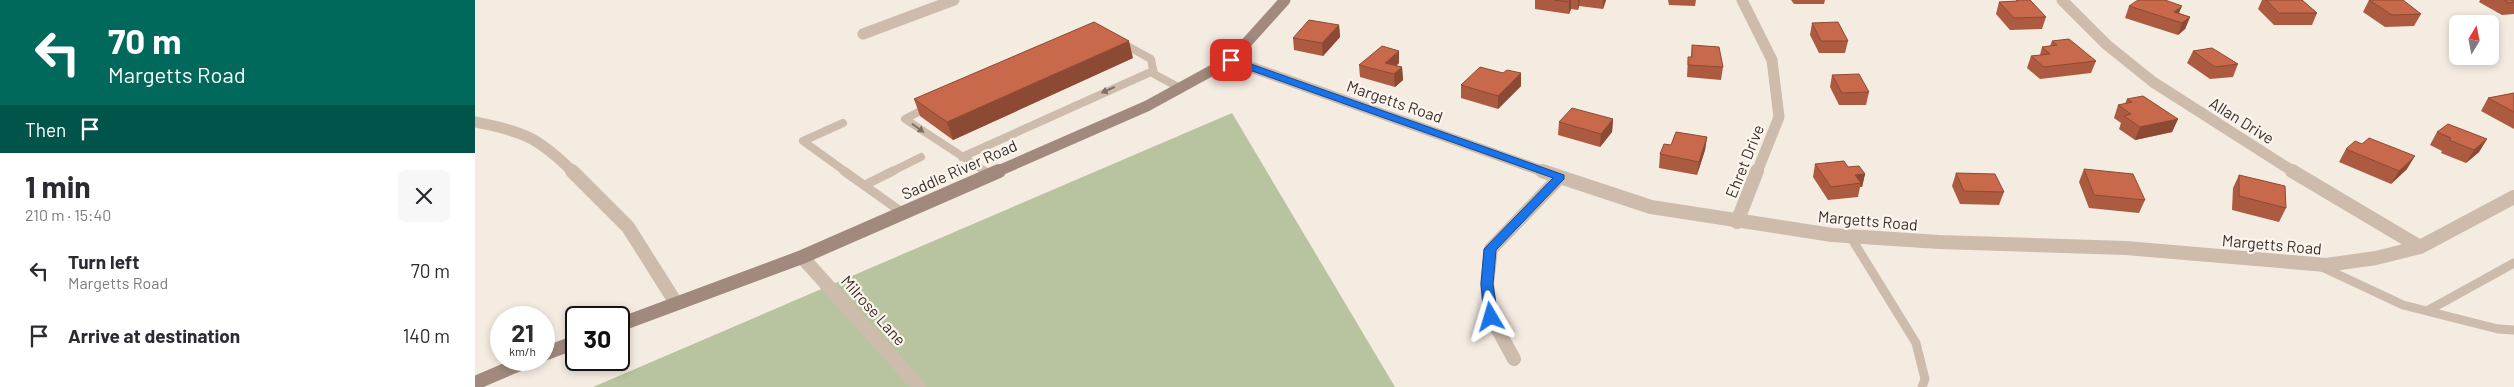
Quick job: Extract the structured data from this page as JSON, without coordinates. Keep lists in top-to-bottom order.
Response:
{
  "streets": {
    "main road": ["Saddle River Road"],
    "street": [
      "Margetts Road",
      "Allan Drive",
      "Ehret Drive",
      "Milrose Lane"
    ]
  },
  "crossings": [
    ["Margetts Road", "Allan Drive"],
    ["Margetts Road", "Ehret Drive"],
    ["Margetts Road", "Saddle River Road"],
    ["Saddle River Road", "Milrose Lane"]
  ],
  "north": "top",
  "page": {
    "turn": ["70 m", "Margetts Road"],
    "then": "Then",
    "heading": ["1 min", "210 m · 15:40"],
    "list": [
      {
        "name": "Turn left",
        "note": "Margetts Road",
        "value": "70 m"
      },
      {
        "name": "Arrive at destination",
        "value": "140 m"
      }
    ],
    "speed": "21 km/h",
    "limit": "30"
  }
}
